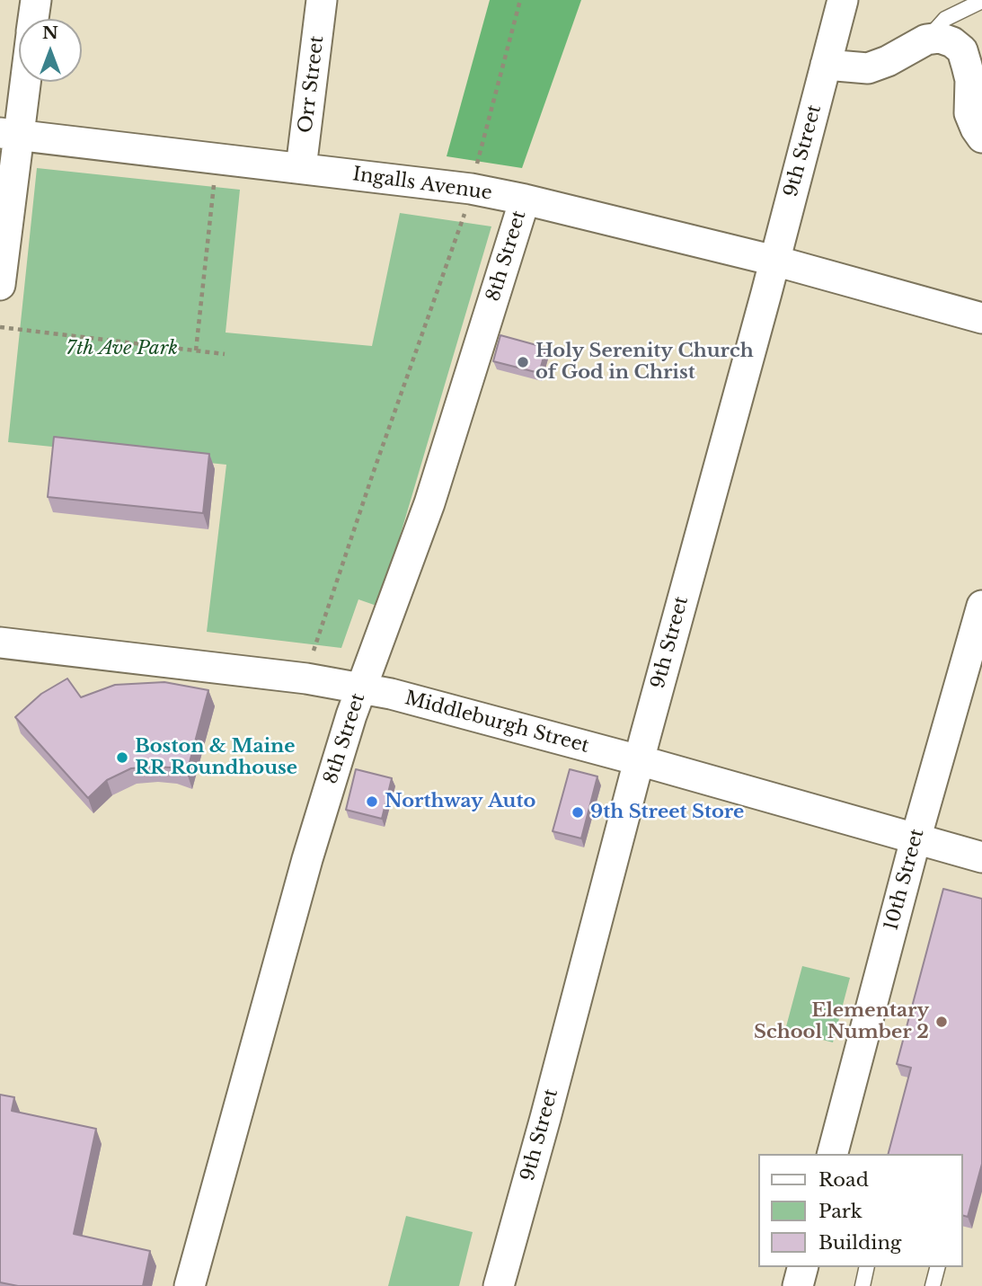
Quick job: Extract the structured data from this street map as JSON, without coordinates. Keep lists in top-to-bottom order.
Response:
{
  "streets": {
    "street": [
      "Orr Street",
      "9th Street",
      "Ingalls Avenue",
      "8th Street",
      "Middleburgh Street",
      "10th Street"
    ]
  },
  "crossings": [
    ["Orr Street", "Ingalls Avenue"],
    ["9th Street", "Ingalls Avenue"],
    ["9th Street", "Middleburgh Street"],
    ["Ingalls Avenue", "8th Street"],
    ["8th Street", "Middleburgh Street"],
    ["Middleburgh Street", "10th Street"]
  ],
  "parks": ["7th Ave Park"],
  "places": [
    "Holy Serenity Church of God in Christ",
    "Boston & Maine RR Roundhouse",
    "Northway Auto",
    "9th Street Store",
    "Elementary School Number 2"
  ],
  "legend": ["Road", "Park", "Building"],
  "north": "top"
}
